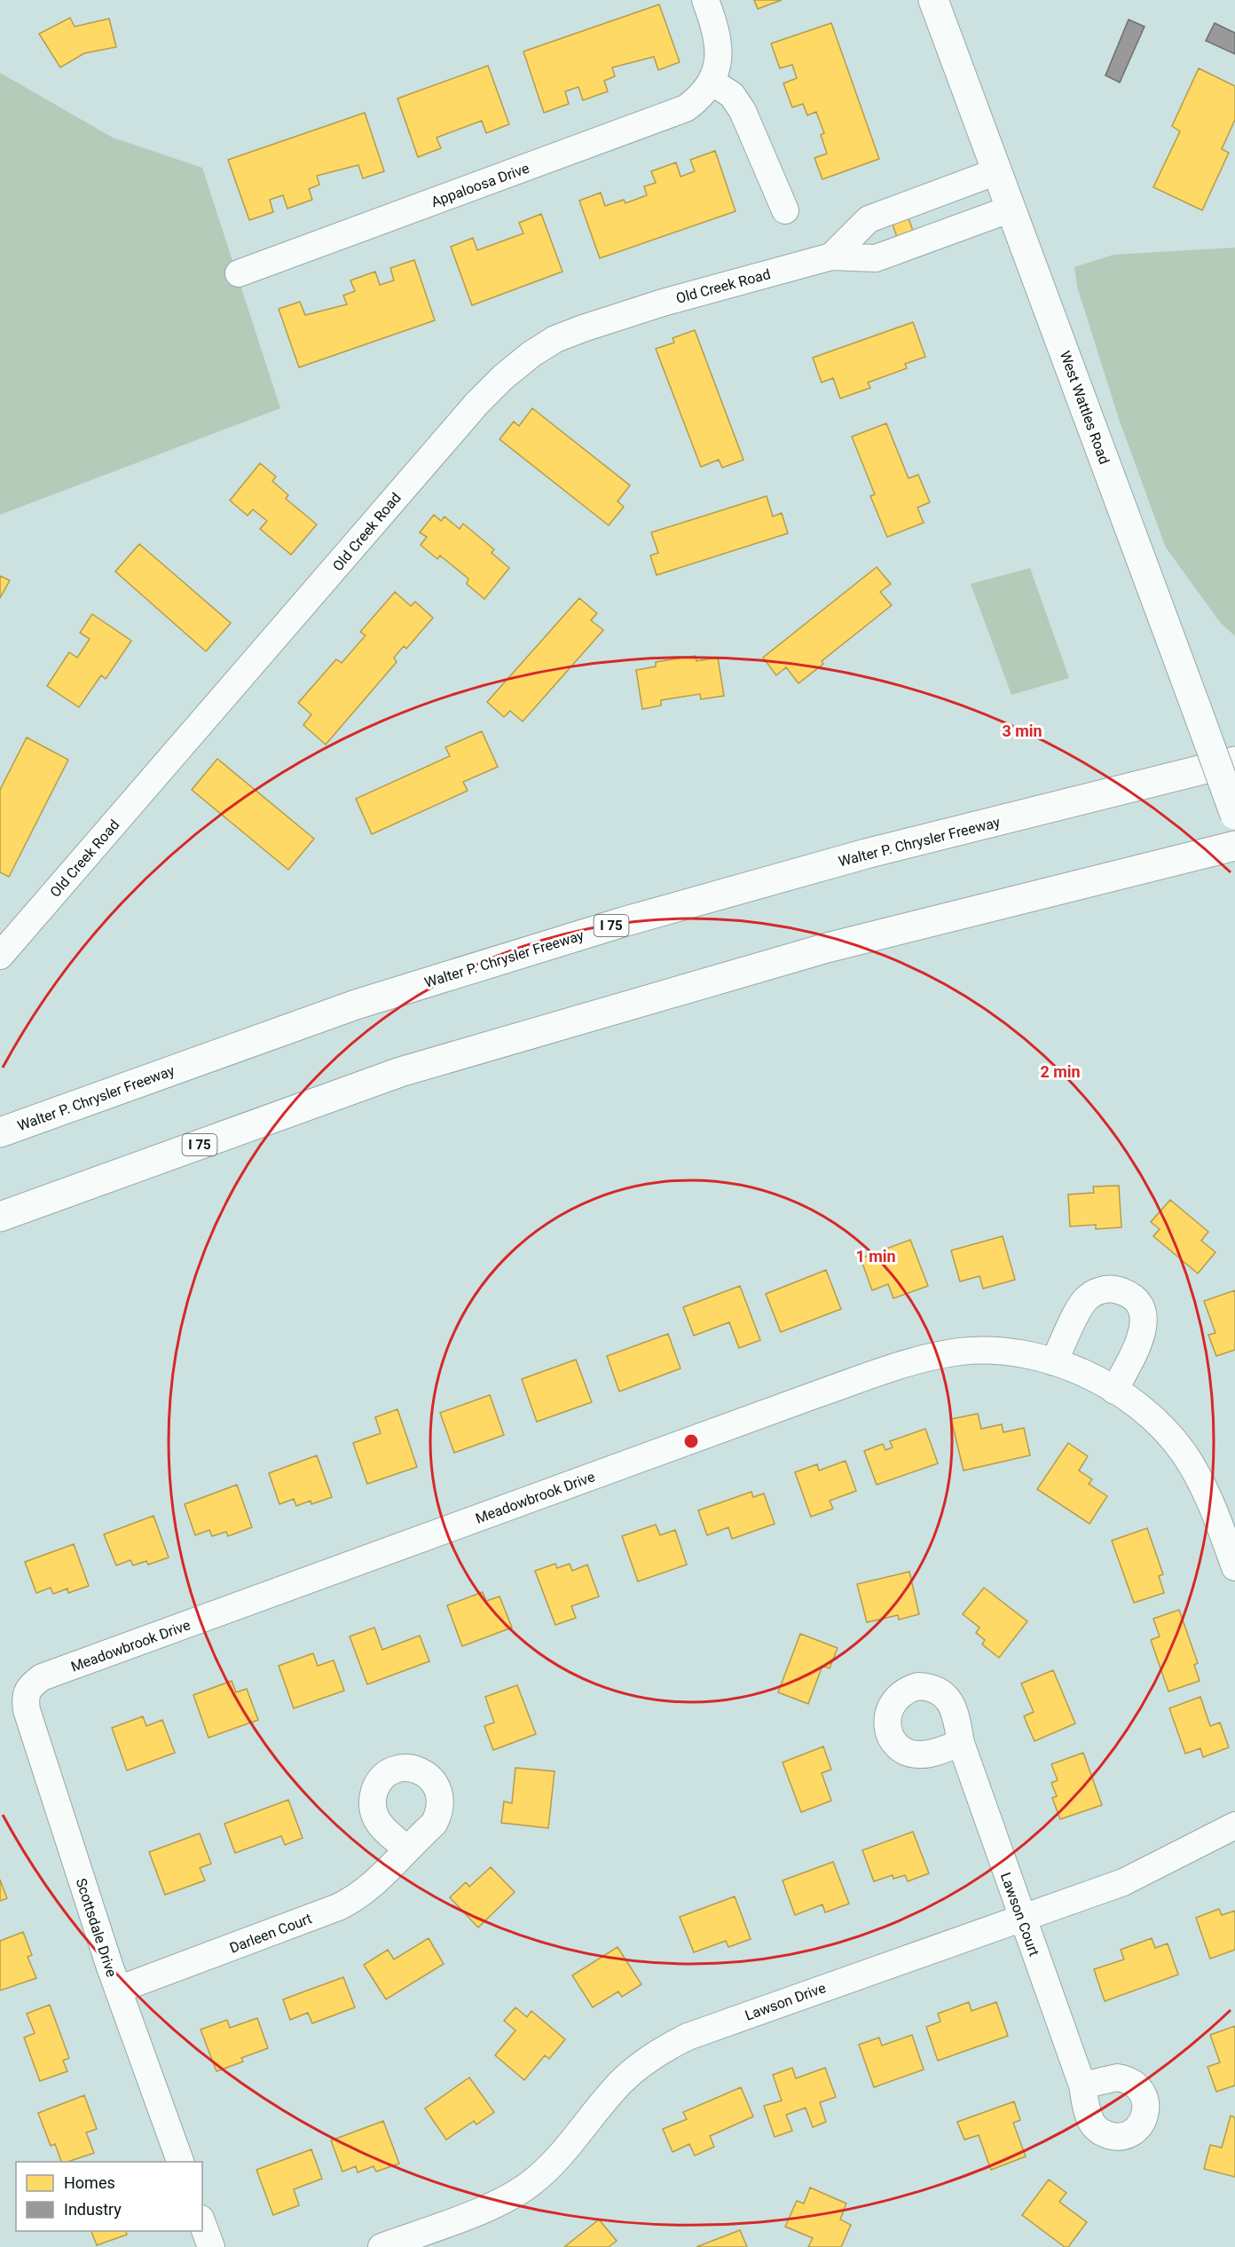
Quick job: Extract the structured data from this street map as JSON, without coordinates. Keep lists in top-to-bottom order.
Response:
{
  "streets": {
    "main road": ["West Wattles Road", "Walter P. Chrysler Freeway", "I 75"],
    "street": [
      "Appaloosa Drive",
      "Old Creek Road",
      "Meadowbrook Drive",
      "Lawson Court",
      "Scottsdale Drive",
      "Darleen Court",
      "Lawson Drive"
    ]
  },
  "crossings": [
    ["Old Creek Road", "West Wattles Road"],
    ["Meadowbrook Drive", "Scottsdale Drive"],
    ["Lawson Court", "Lawson Drive"],
    ["Scottsdale Drive", "Darleen Court"]
  ],
  "legend": ["Homes", "Industry"],
  "rings": ["3 min", "2 min", "1 min"]
}
